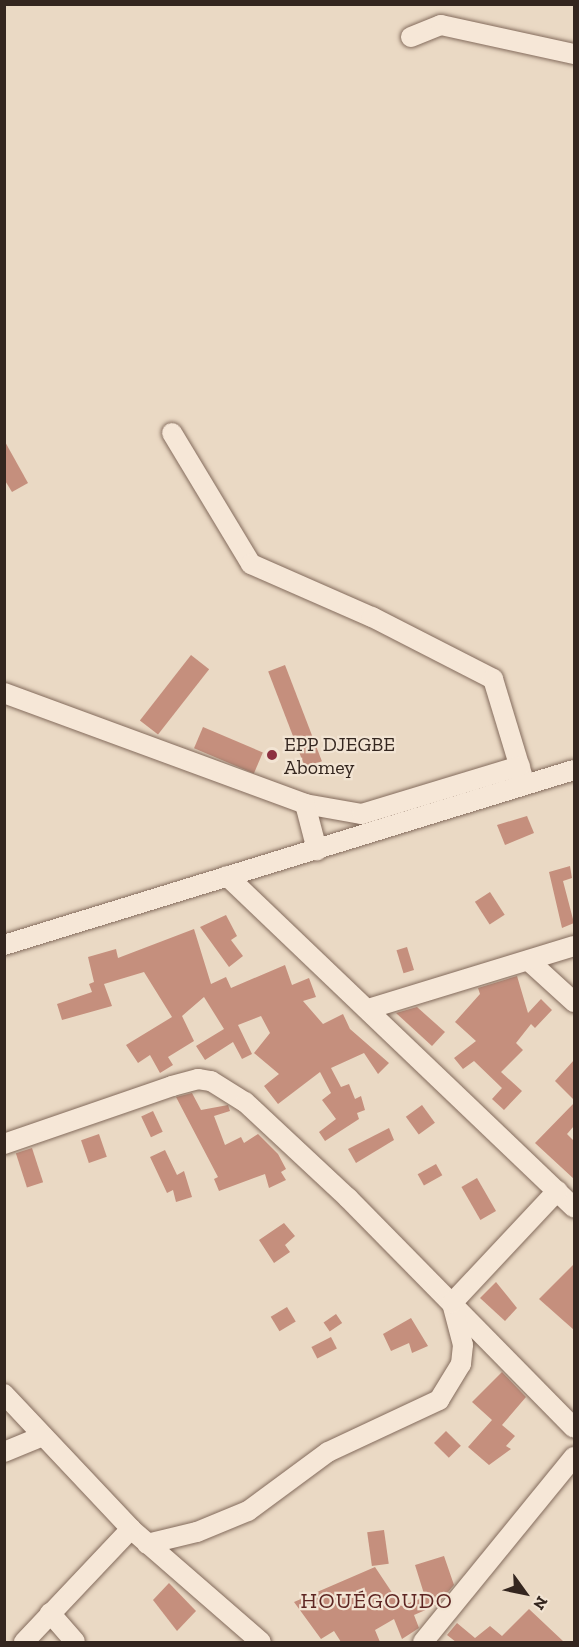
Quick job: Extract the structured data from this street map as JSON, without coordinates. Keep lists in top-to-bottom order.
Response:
{
  "districts": ["HOUÉGOUDO"],
  "places": ["EPP DJEGBE Abomey"],
  "north": "bottom right"
}
